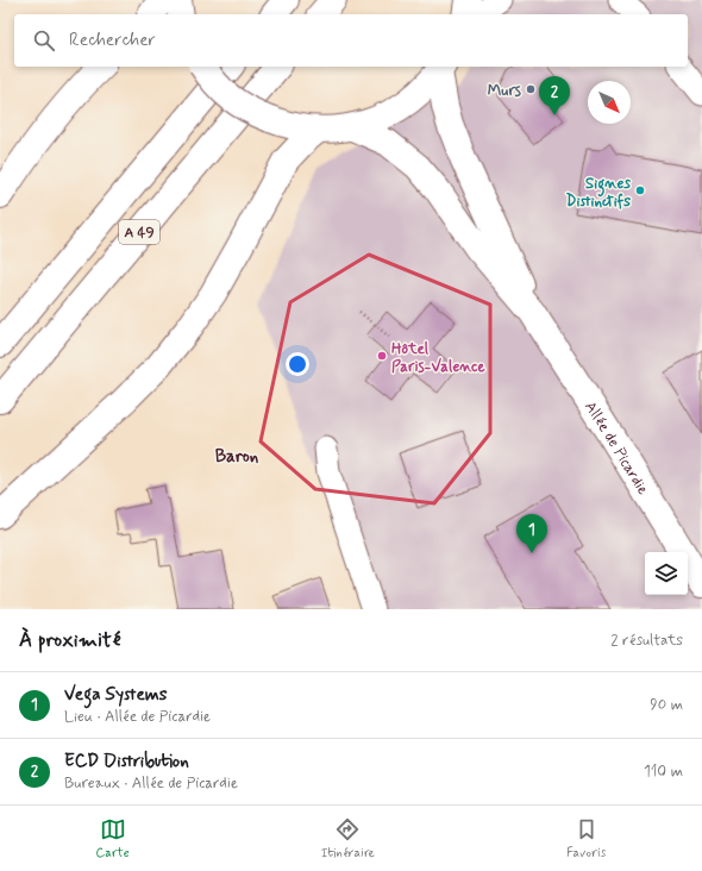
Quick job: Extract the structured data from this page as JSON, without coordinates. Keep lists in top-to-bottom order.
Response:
{
  "streets": {
    "main road": ["A 49", "Allée de Picardie"]
  },
  "districts": ["Baron"],
  "places": ["Murs", "Signes Distinctifs", "Hôtel Paris-Valence"],
  "north": "bottom right",
  "page": {
    "search": "Rechercher",
    "pins": ["2", "1"],
    "heading": ["À proximité", "2 résultats"],
    "list": [
      {
        "mark": "1",
        "name": "Vega Systems",
        "note": "Lieu · Allée de Picardie",
        "value": "90 m"
      },
      {
        "mark": "2",
        "name": "ECD Distribution",
        "note": "Bureaux · Allée de Picardie",
        "value": "110 m"
      }
    ],
    "nav": ["Carte", "Itinéraire", "Favoris"]
  }
}
